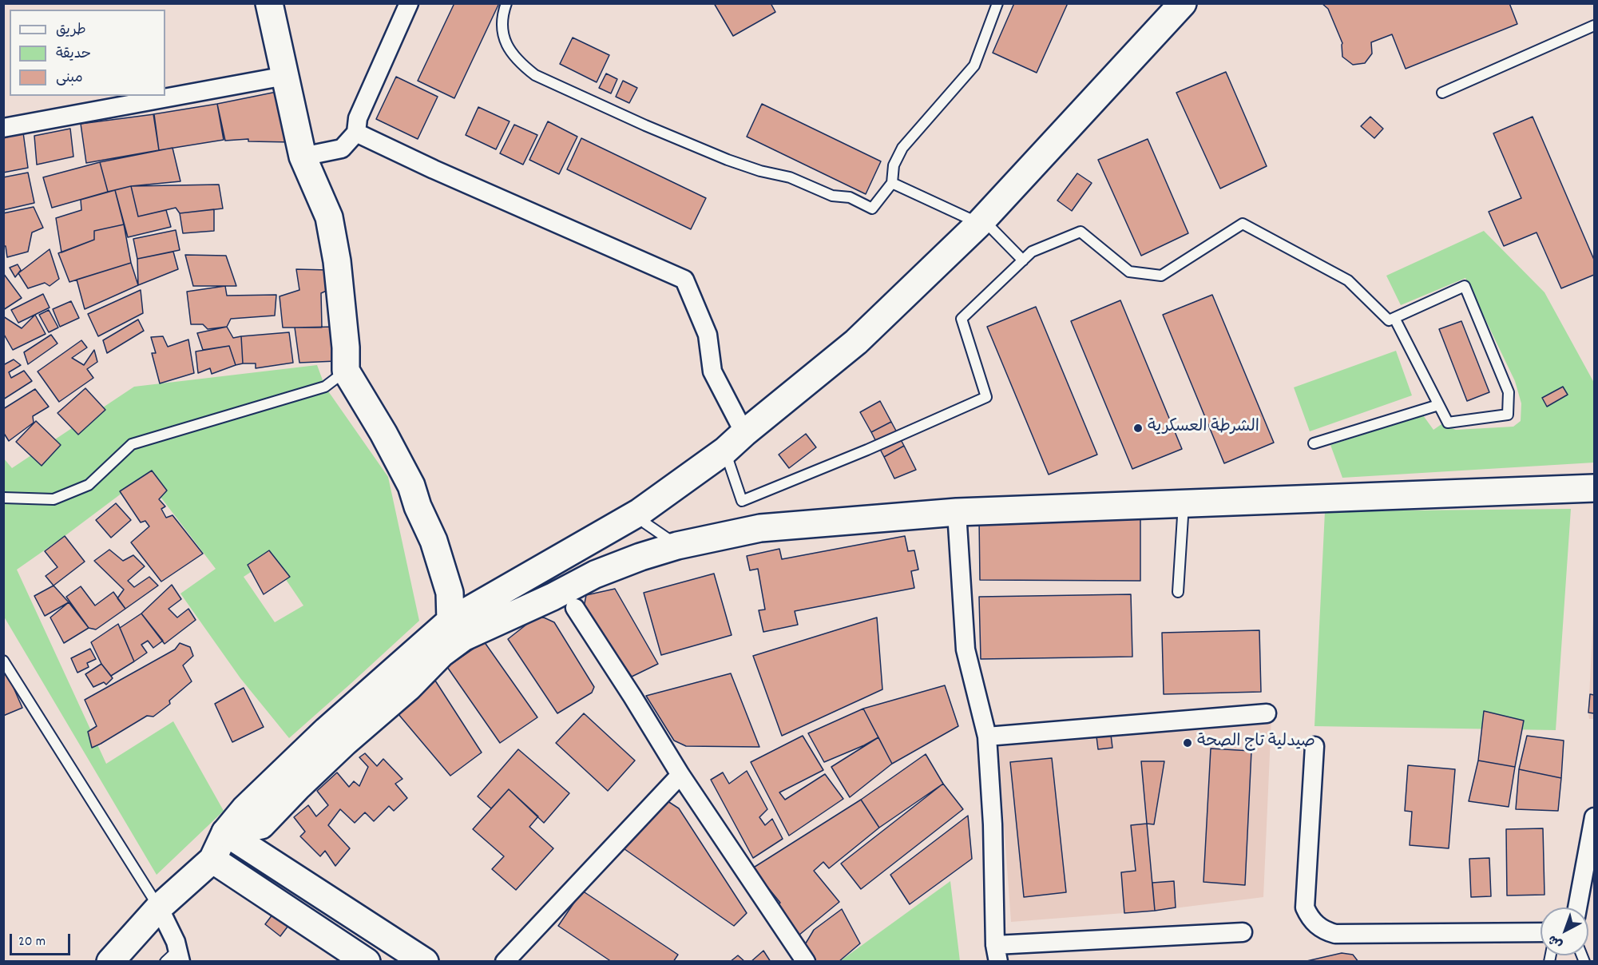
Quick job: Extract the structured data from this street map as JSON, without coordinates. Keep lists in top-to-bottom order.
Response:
{
  "places": ["الشرطة العسكرية", "صيدلية تاج الصحة"],
  "legend": ["طريق", "حديقة", "مبنى"],
  "scale_bar": "20 m",
  "north": "bottom left"
}
